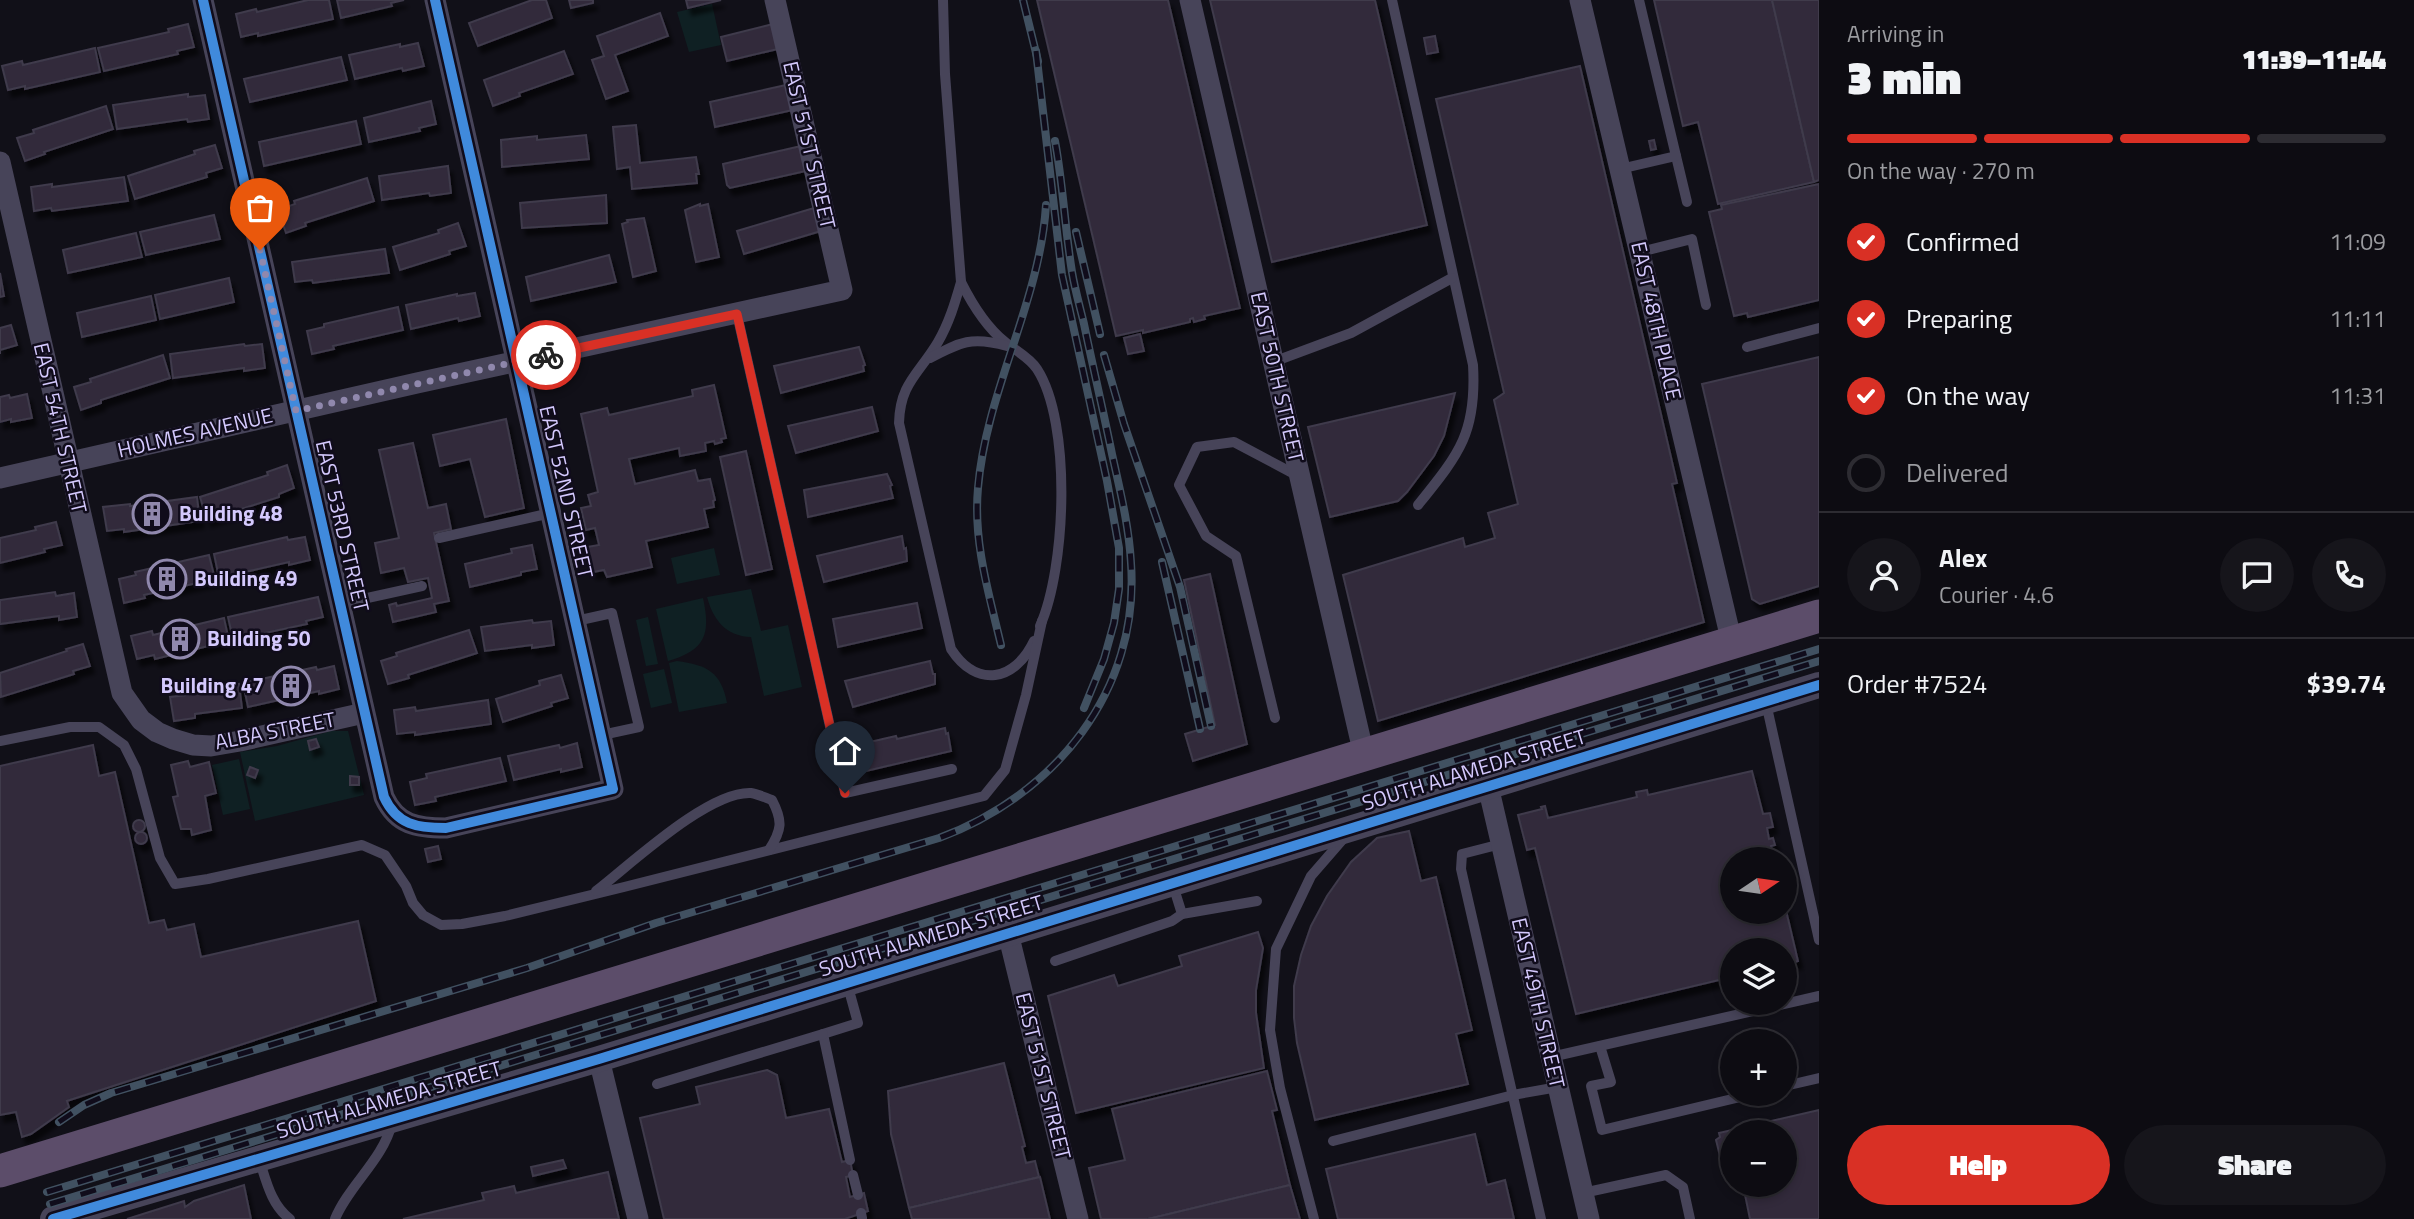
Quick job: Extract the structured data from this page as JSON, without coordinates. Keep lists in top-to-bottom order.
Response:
{
  "streets": {
    "main road": ["SOUTH ALAMEDA STREET"],
    "street": [
      "EAST 51ST STREET",
      "EAST 48TH PLACE",
      "EAST 50TH STREET",
      "EAST 54TH STREET",
      "HOLMES AVENUE",
      "EAST 52ND STREET",
      "EAST 53RD STREET",
      "ALBA STREET",
      "EAST 49TH STREET"
    ]
  },
  "crossings": [
    ["EAST 51ST STREET", "HOLMES AVENUE"],
    ["EAST 51ST STREET", "SOUTH ALAMEDA STREET"],
    ["EAST 48TH PLACE", "SOUTH ALAMEDA STREET"],
    ["EAST 50TH STREET", "SOUTH ALAMEDA STREET"],
    ["EAST 54TH STREET", "HOLMES AVENUE"],
    ["EAST 54TH STREET", "ALBA STREET"],
    ["HOLMES AVENUE", "EAST 52ND STREET"],
    ["HOLMES AVENUE", "EAST 53RD STREET"],
    ["EAST 52ND STREET", "EAST 53RD STREET"],
    ["EAST 53RD STREET", "ALBA STREET"],
    ["SOUTH ALAMEDA STREET", "EAST 49TH STREET"]
  ],
  "places": {
    "building": [
      "Building 48",
      "Building 49",
      "Building 50",
      "Building 47"
    ]
  },
  "north": "right",
  "page": {
    "heading": ["3 min", "Arriving in", "11:39–11:44"],
    "panel": [
      "Alex",
      "Courier · 4.6",
      "Order #7524",
      "$39.74"
    ],
    "bar": "On the way · 270 m",
    "list": [
      ["Confirmed", "11:09"],
      ["Preparing", "11:11"],
      ["On the way", "11:31"],
      "Delivered"
    ],
    "map_buttons": ["+", "−"],
    "buttons": ["Help", "Share"]
  }
}
